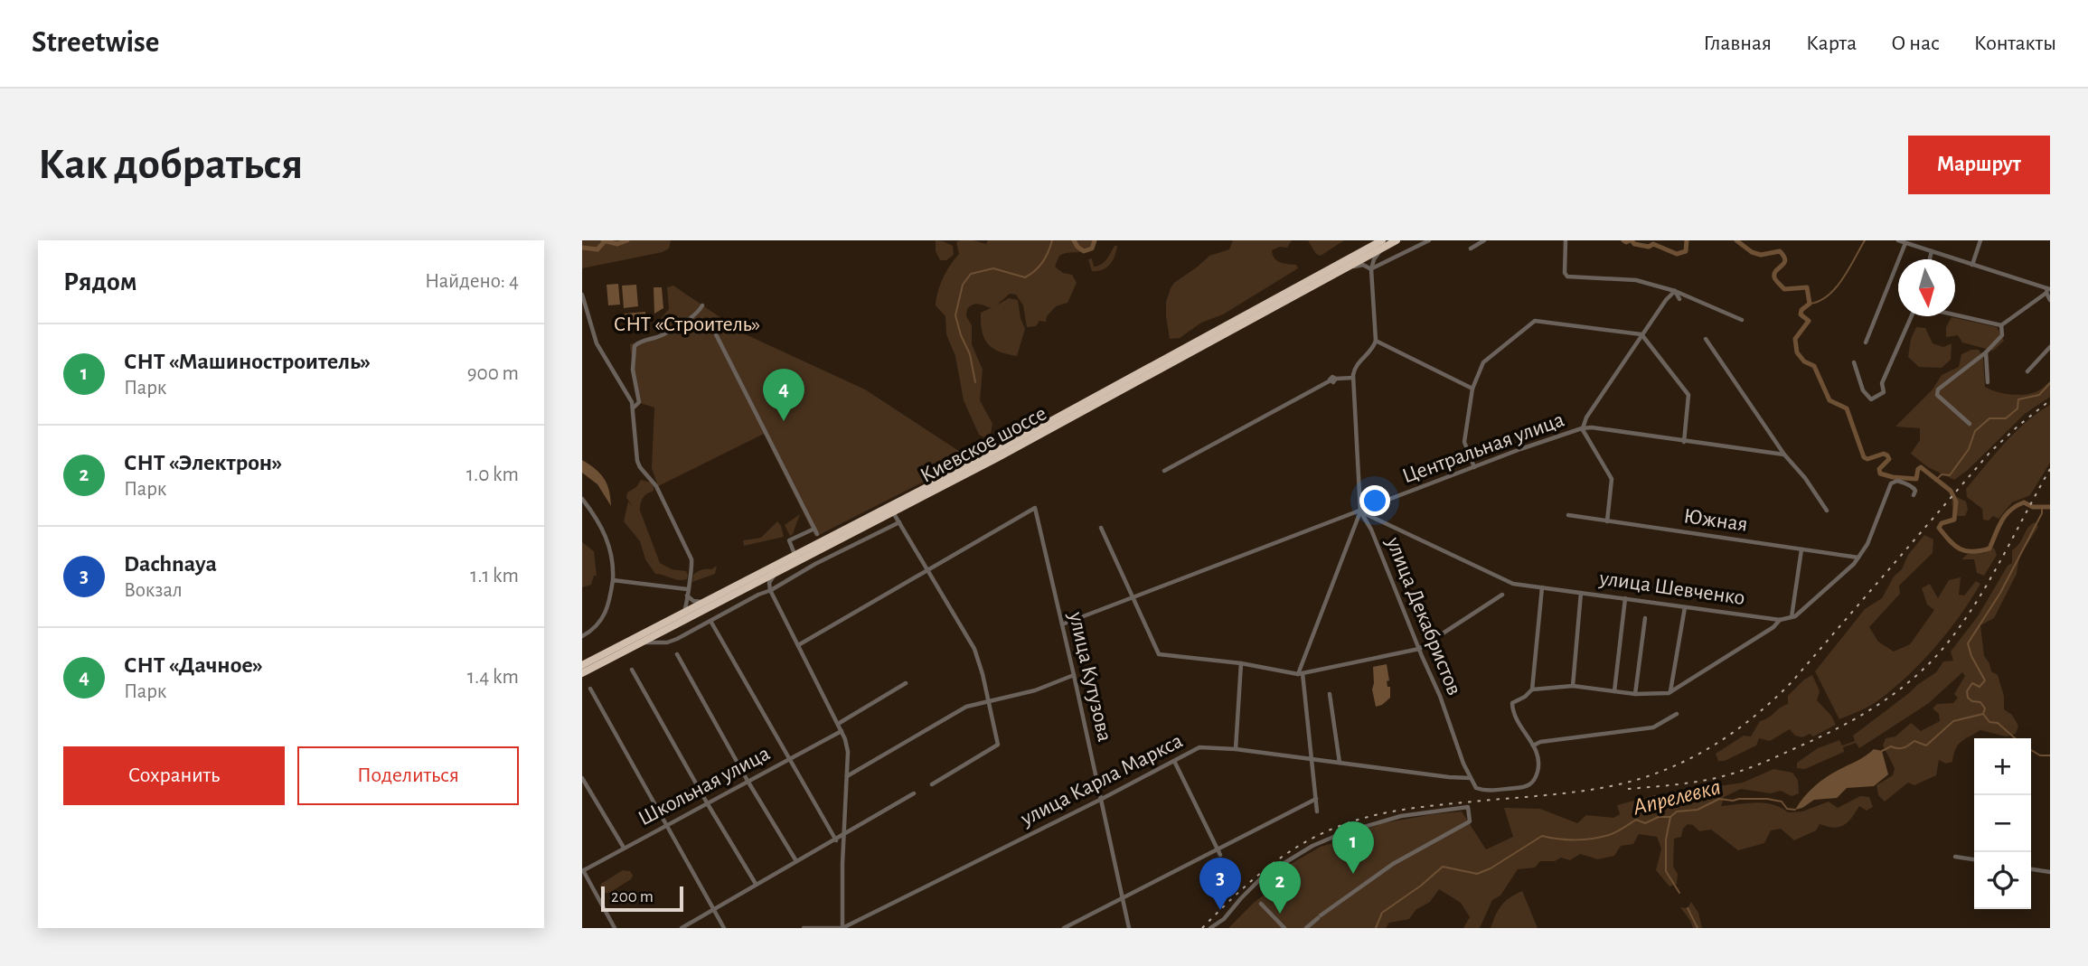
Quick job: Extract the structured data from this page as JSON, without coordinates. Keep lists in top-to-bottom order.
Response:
{
  "streets": {
    "highway": ["Киевское шоссе"],
    "street": [
      "Центральная улица",
      "Южная",
      "улица Шевченко",
      "улица Декабристов",
      "улица Кутузова",
      "улица Карла Маркса",
      "Школьная улица"
    ]
  },
  "crossings": [
    ["Центральная улица", "улица Шевченко"],
    ["Центральная улица", "улица Декабристов"],
    ["Центральная улица", "улица Кутузова"],
    ["Южная", "улица Шевченко"],
    ["улица Шевченко", "улица Декабристов"],
    ["улица Декабристов", "улица Карла Маркса"],
    ["улица Кутузова", "улица Карла Маркса"]
  ],
  "water": ["Апрелевка"],
  "parks": ["СНТ «Строитель»"],
  "scale_bar": "200 m",
  "north": "bottom",
  "page": {
    "header": "Streetwise",
    "nav": [
      "Главная",
      "Карта",
      "О нас",
      "Контакты"
    ],
    "buttons": [
      "Маршрут",
      ["Сохранить", "Поделиться"]
    ],
    "title": "Как добраться",
    "heading": ["Рядом", "Найдено: 4"],
    "list": [
      {
        "mark": "1",
        "name": "СНТ «Машиностроитель»",
        "note": "Парк",
        "value": "900 m"
      },
      {
        "mark": "2",
        "name": "СНТ «Электрон»",
        "note": "Парк",
        "value": "1.0 km"
      },
      {
        "mark": "3",
        "name": "Dachnaya",
        "note": "Вокзал",
        "value": "1.1 km"
      },
      {
        "mark": "4",
        "name": "СНТ «Дачное»",
        "note": "Парк",
        "value": "1.4 km"
      }
    ],
    "pins": [
      "4",
      "1",
      "3",
      "2"
    ],
    "map_buttons": ["+", "−"],
    "scale": "200 m"
  }
}
